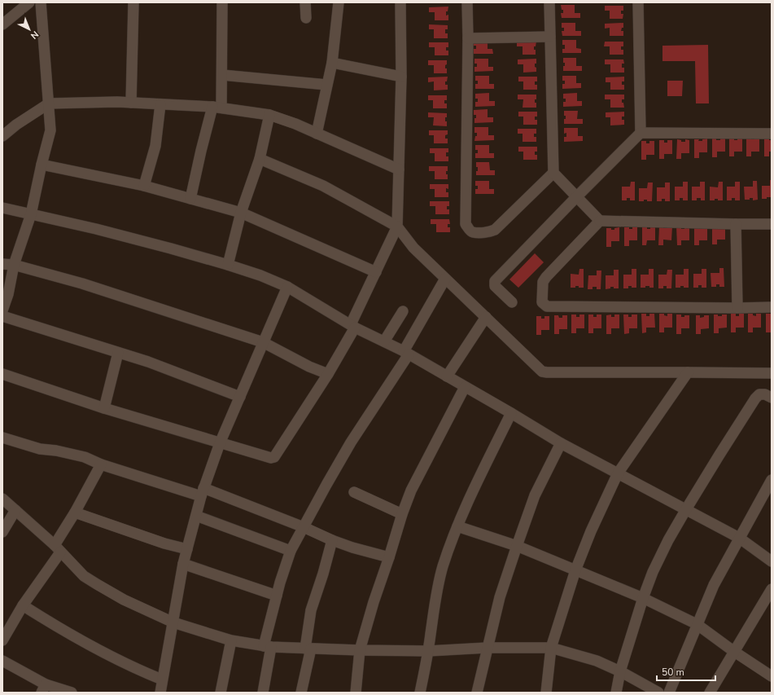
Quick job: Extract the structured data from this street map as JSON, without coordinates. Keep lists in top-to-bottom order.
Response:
{
  "scale_bar": "50 m",
  "north": "bottom right"
}
